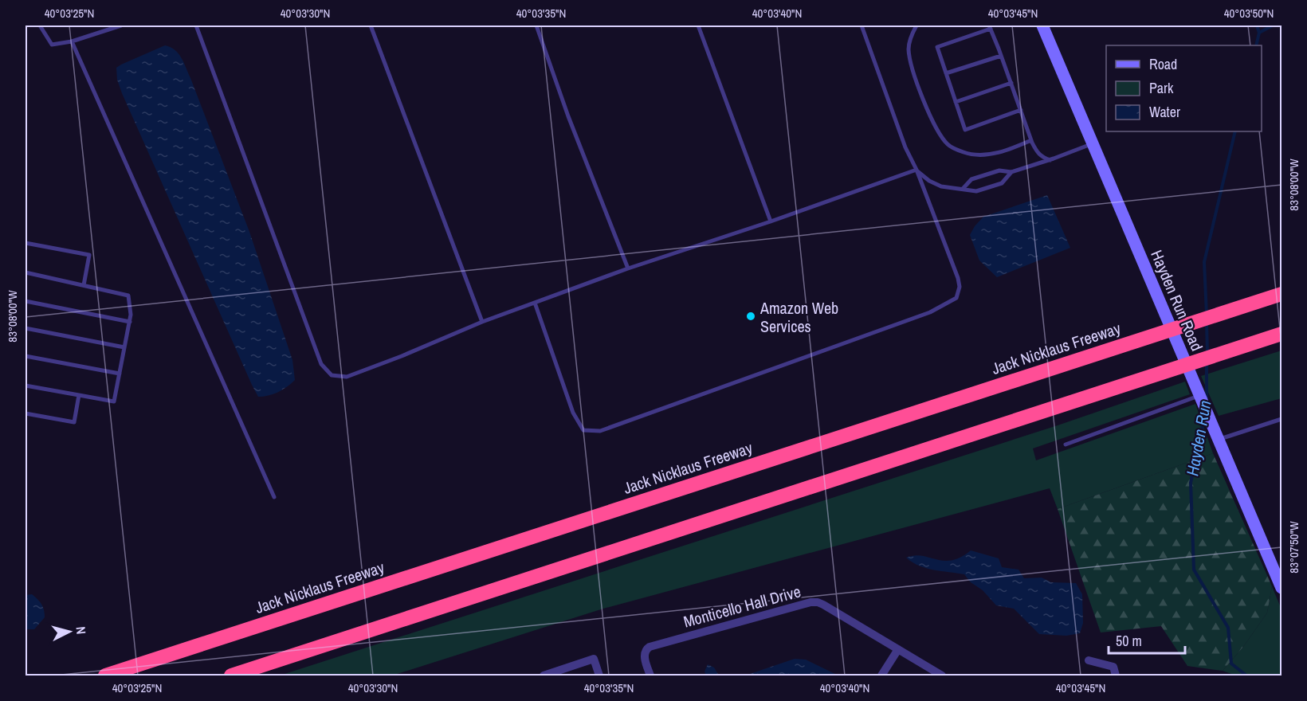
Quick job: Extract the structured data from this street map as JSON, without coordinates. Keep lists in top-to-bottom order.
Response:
{
  "streets": {
    "highway": ["Jack Nicklaus Freeway"],
    "main road": ["Hayden Run Road"],
    "street": ["Monticello Hall Drive"]
  },
  "water": ["Hayden Run"],
  "places": ["Amazon Web Services"],
  "legend": ["Road", "Park", "Water"],
  "scale_bar": "50 m",
  "north": "right",
  "coordinates": [
    "40°03'25\"N",
    "40°03'30\"N",
    "40°03'35\"N",
    "40°03'40\"N",
    "40°03'45\"N",
    "40°03'50\"N",
    "83°08'00\"W",
    "83°07'50\"W"
  ]
}
